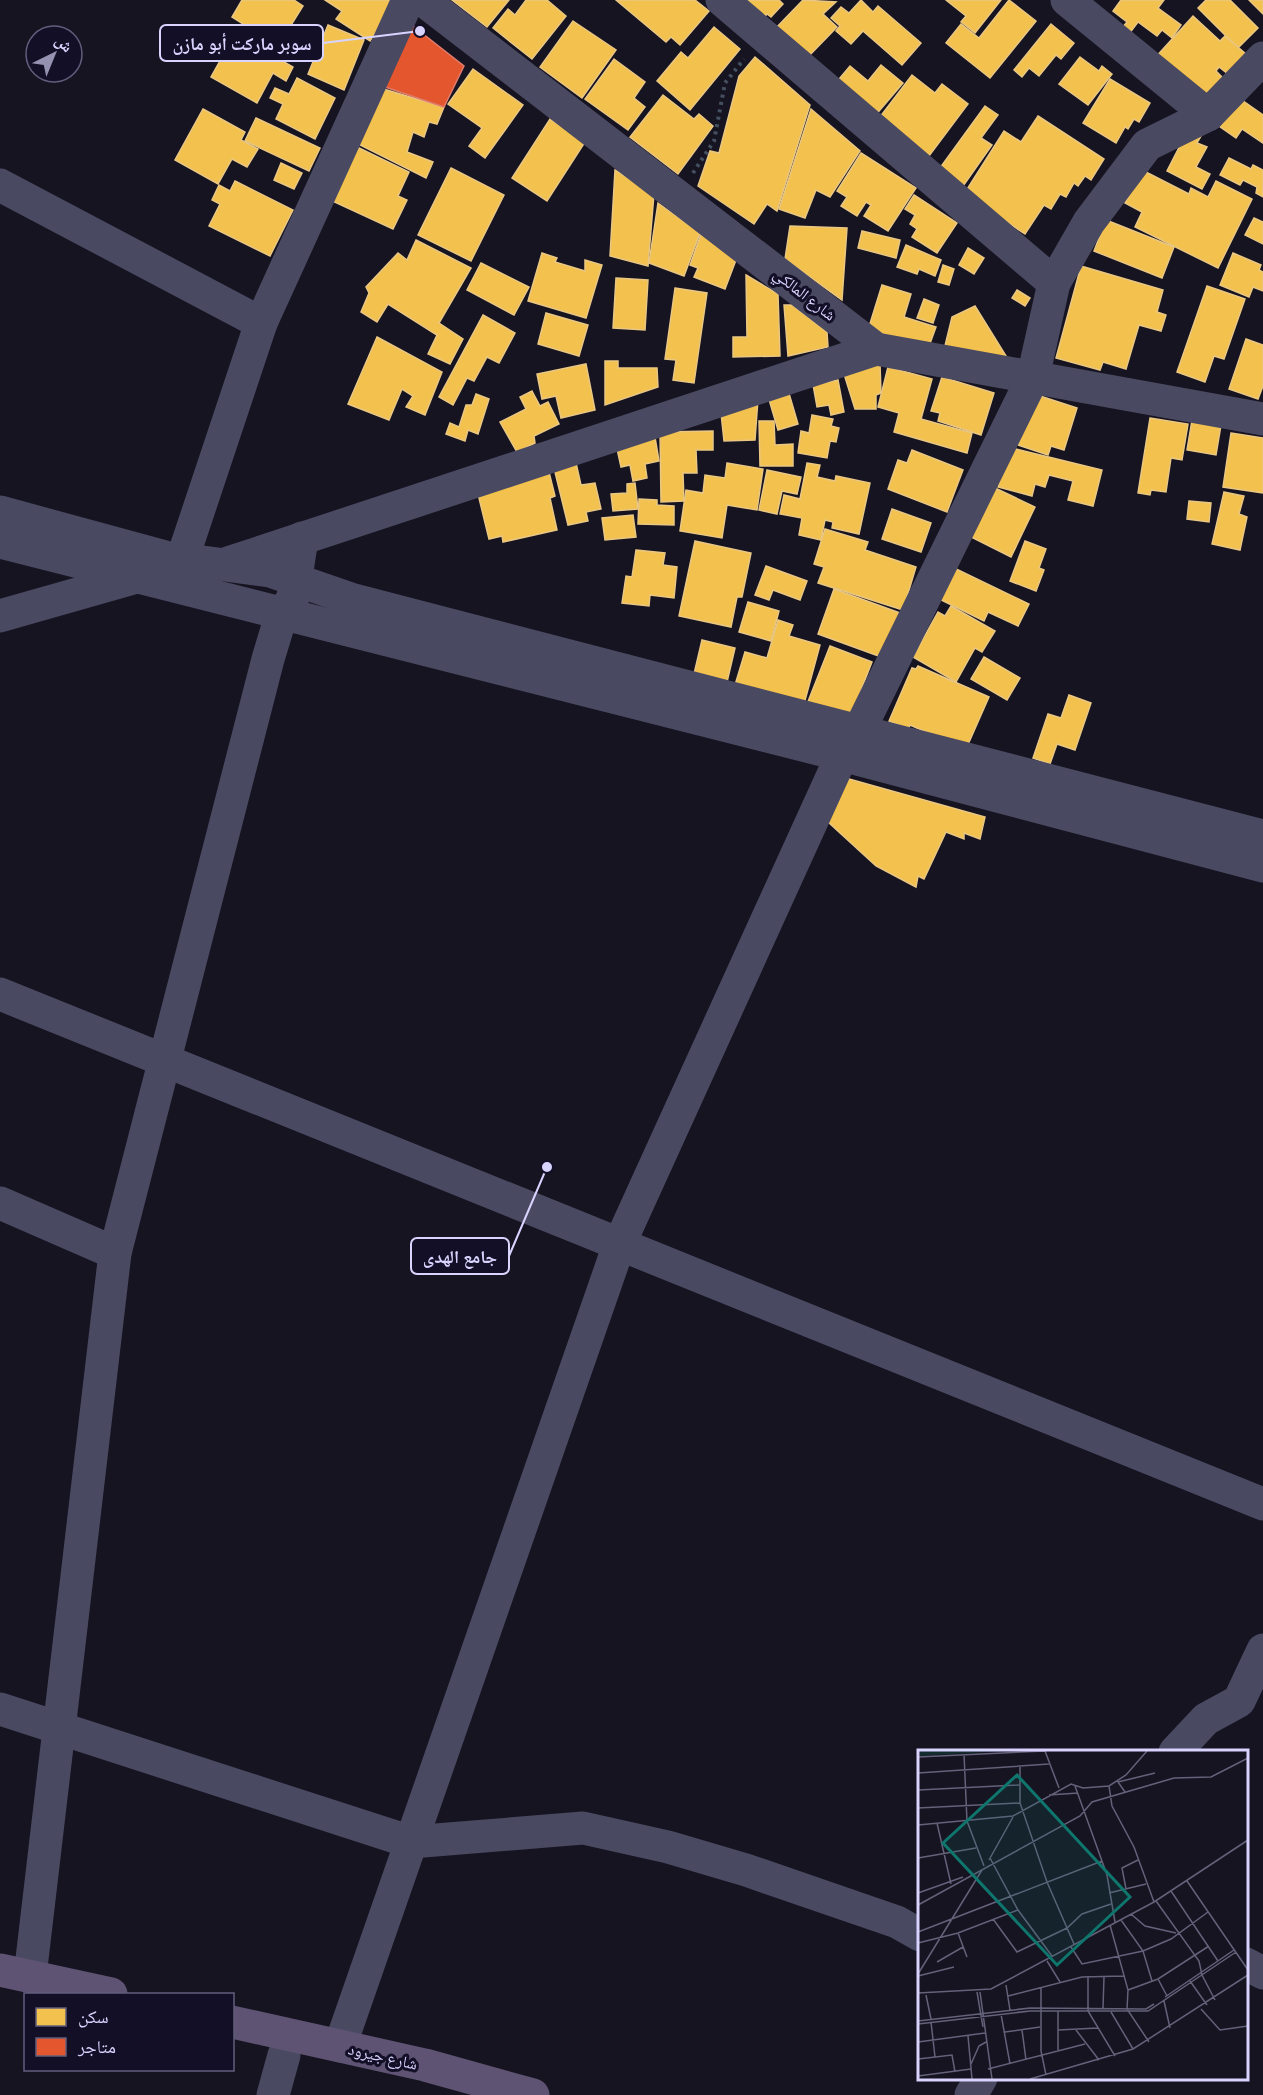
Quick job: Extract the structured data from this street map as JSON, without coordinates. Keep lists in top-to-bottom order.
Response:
{
  "streets": {
    "main road": ["شارع جيرود"],
    "street": ["شارع المالكي"]
  },
  "places": ["سوبر ماركت أبو مازن", "جامع الهدى"],
  "legend": ["سكن", "متاجر"],
  "north": "top right"
}
